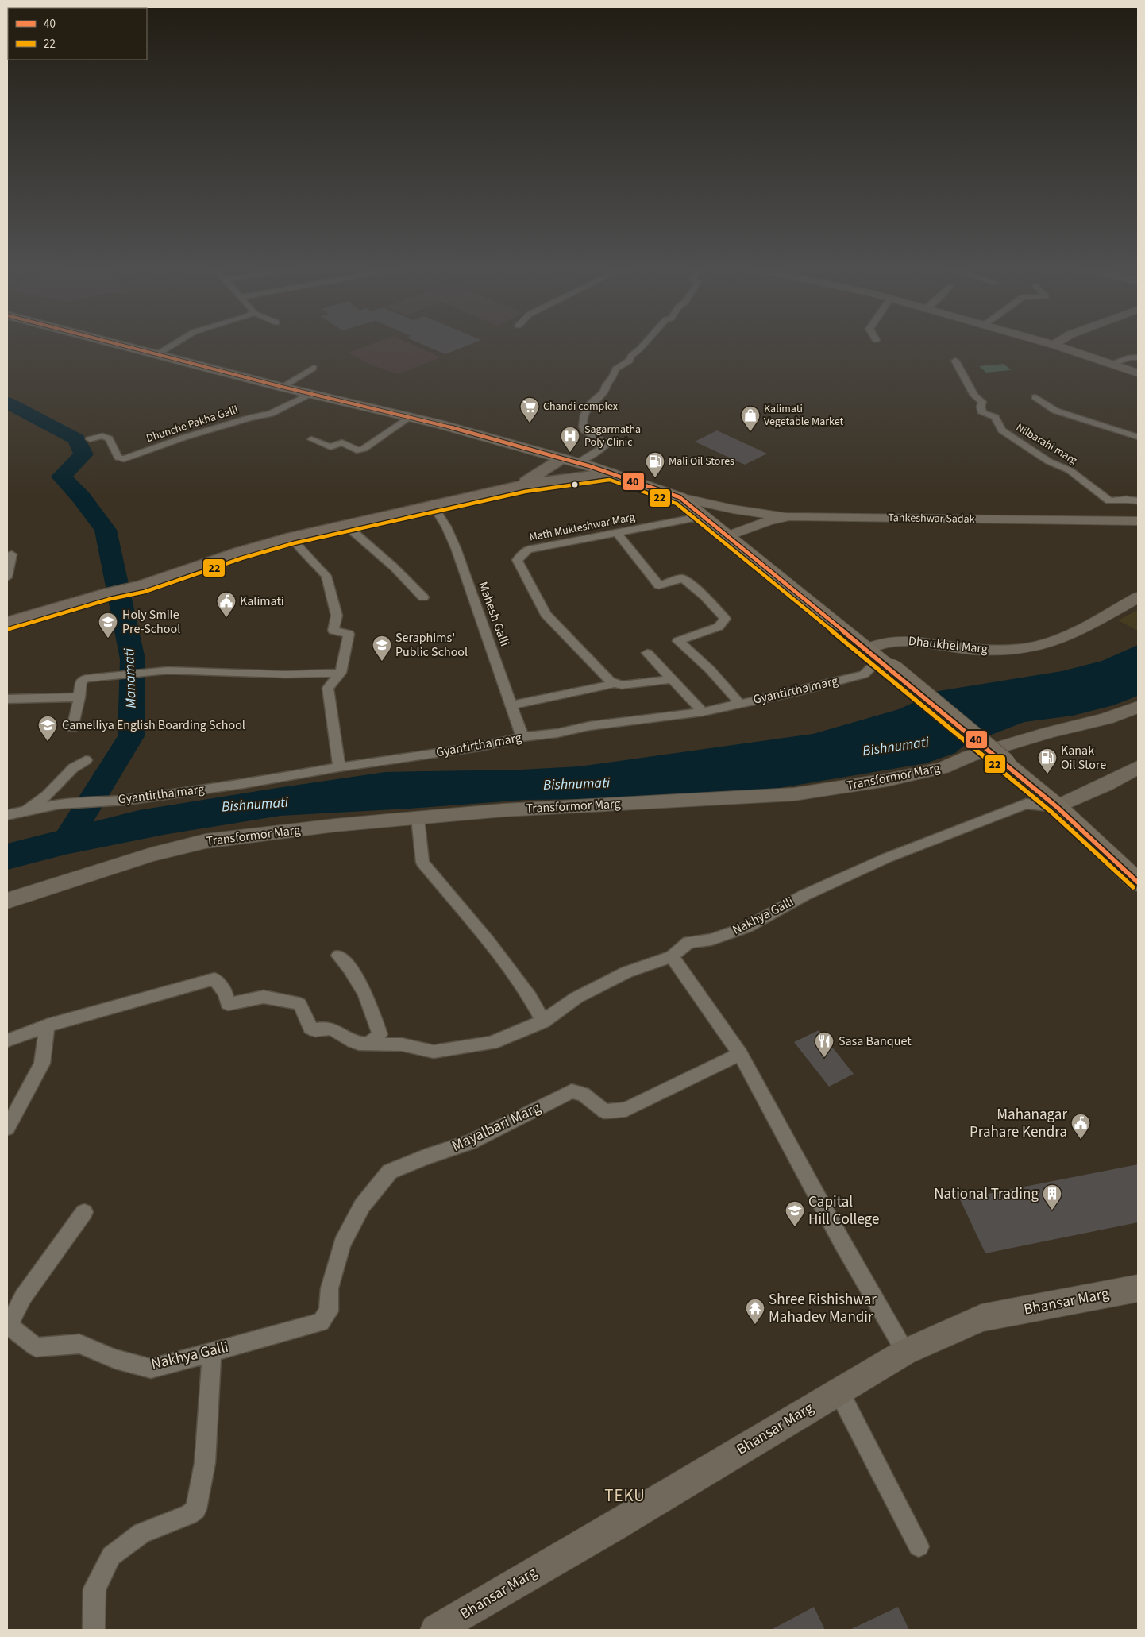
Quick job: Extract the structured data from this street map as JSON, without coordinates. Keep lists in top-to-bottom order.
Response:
{
  "streets": {
    "main road": [
      "Tankeshwar Sadak",
      "Dhaukhel Marg",
      "Transformor Marg",
      "Bhansar Marg"
    ],
    "street": [
      "Dhunche Pakha Galli",
      "Nilbarahi marg",
      "Math Mukteshwar Marg",
      "Mahesh Galli",
      "Gyantirtha marg",
      "Nakhya Galli",
      "Mayalbari Marg"
    ]
  },
  "crossings": [
    ["Mahesh Galli", "Gyantirtha marg"],
    ["Dhaukhel Marg", "Gyantirtha marg"],
    ["Nakhya Galli", "Mayalbari Marg"]
  ],
  "districts": ["TEKU"],
  "water": ["Manamati", "Bishnumati"],
  "places": {
    "supermarket": ["Chandi complex"],
    "shop": ["Kalimati Vegetable Market"],
    "hospital": ["Sagarmatha Poly Clinic"],
    "fuel station": ["Mali Oil Stores", "Kanak Oil Store"],
    "public building": ["Kalimati", "Mahanagar Prahare Kendra"],
    "school or university": [
      "Holy Smile Pre-School",
      "Seraphims' Public School",
      "Camelliya English Boarding School",
      "Capital Hill College"
    ],
    "restaurant": ["Sasa Banquet"],
    "building": ["National Trading"],
    "temple": ["Shree Rishishwar Mahadev Mandir"]
  },
  "lines": ["transit line 40", "transit line 22"],
  "legend": ["40", "22"]
}
